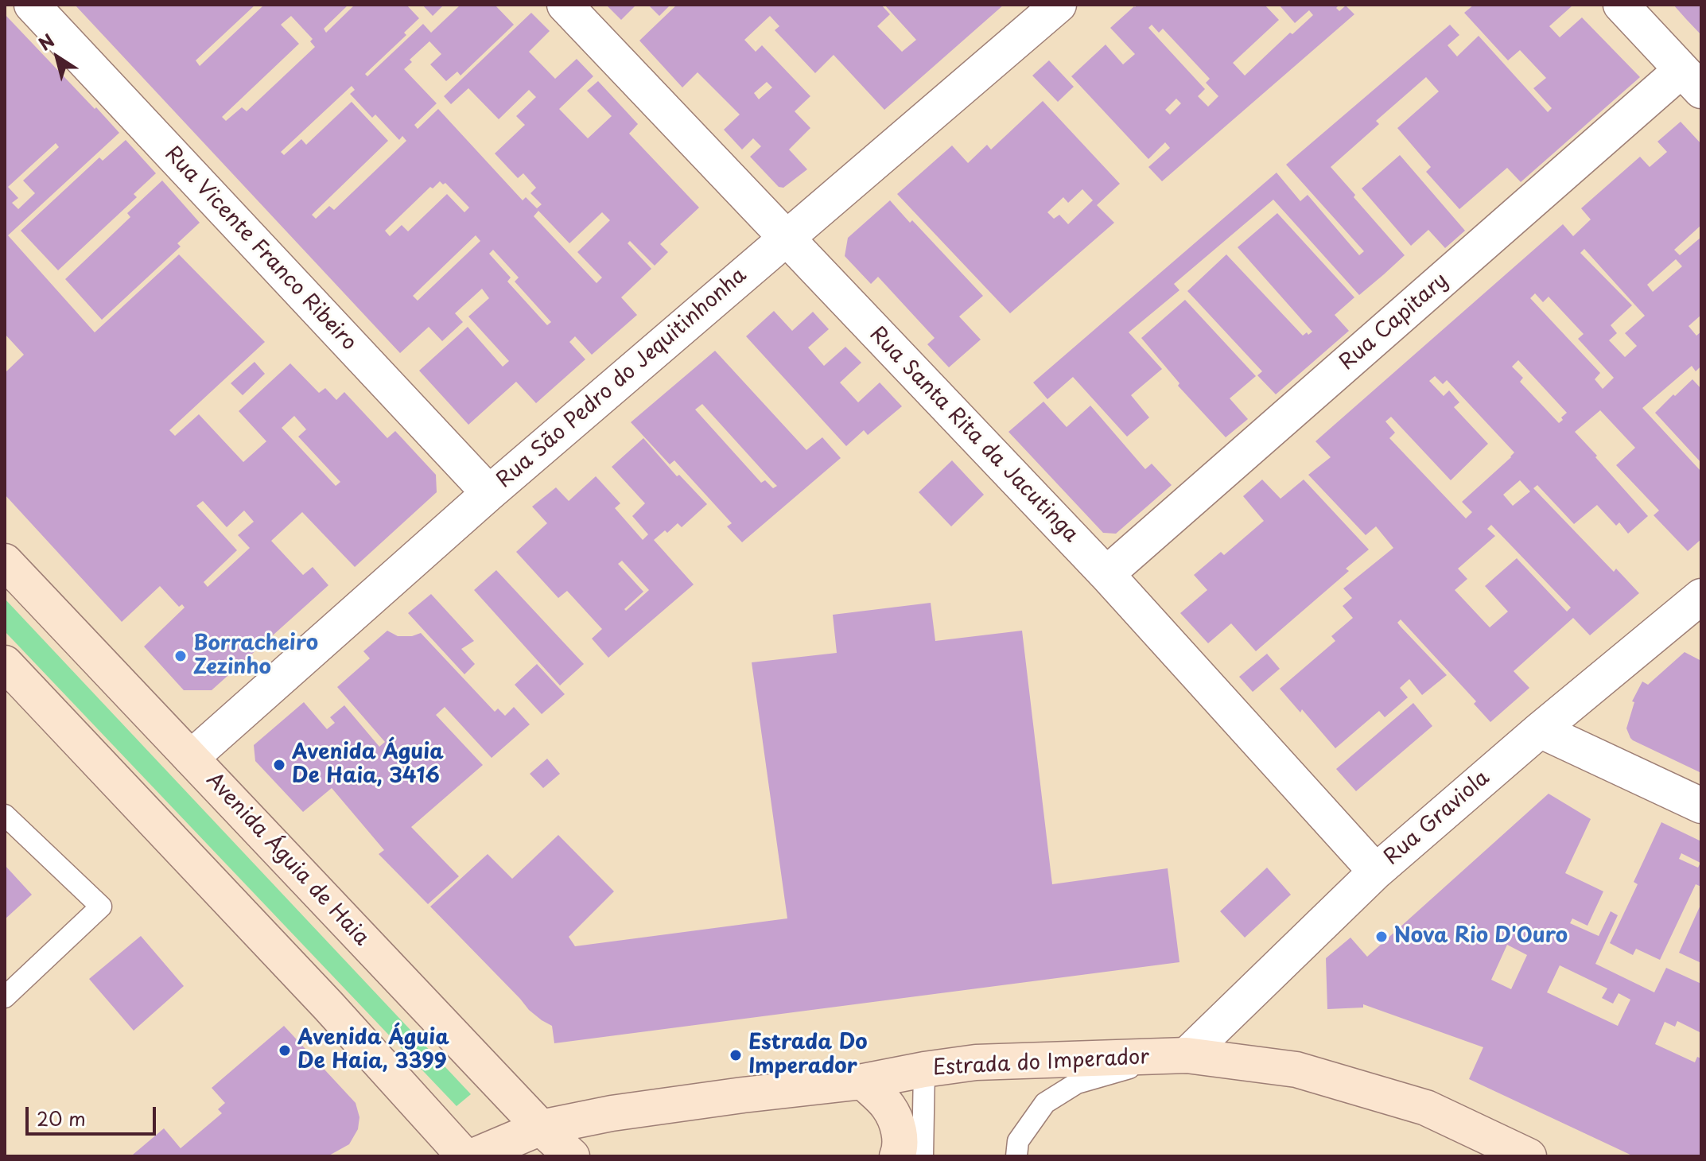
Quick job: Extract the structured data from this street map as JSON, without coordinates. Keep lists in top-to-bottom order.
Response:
{
  "streets": {
    "main road": ["Avenida Águia de Haia", "Estrada do Imperador"],
    "street": [
      "Rua Vicente Franco Ribeiro",
      "Rua Capitary",
      "Rua São Pedro do Jequitinhonha",
      "Rua Santa Rita da Jacutinga",
      "Rua Graviola"
    ]
  },
  "crossings": [
    ["Rua Vicente Franco Ribeiro", "Rua São Pedro do Jequitinhonha"],
    ["Rua Capitary", "Rua Santa Rita da Jacutinga"],
    ["Rua São Pedro do Jequitinhonha", "Rua Santa Rita da Jacutinga"],
    ["Rua São Pedro do Jequitinhonha", "Avenida Águia de Haia"],
    ["Rua Santa Rita da Jacutinga", "Rua Graviola"],
    ["Rua Graviola", "Estrada do Imperador"],
    ["Avenida Águia de Haia", "Estrada do Imperador"]
  ],
  "places": [
    "Borracheiro Zezinho",
    "Avenida Águia De Haia, 3416",
    "Nova Rio D'Ouro",
    "Avenida Águia De Haia, 3399",
    "Estrada Do Imperador"
  ],
  "scale_bar": "20 m",
  "north": "top left"
}
